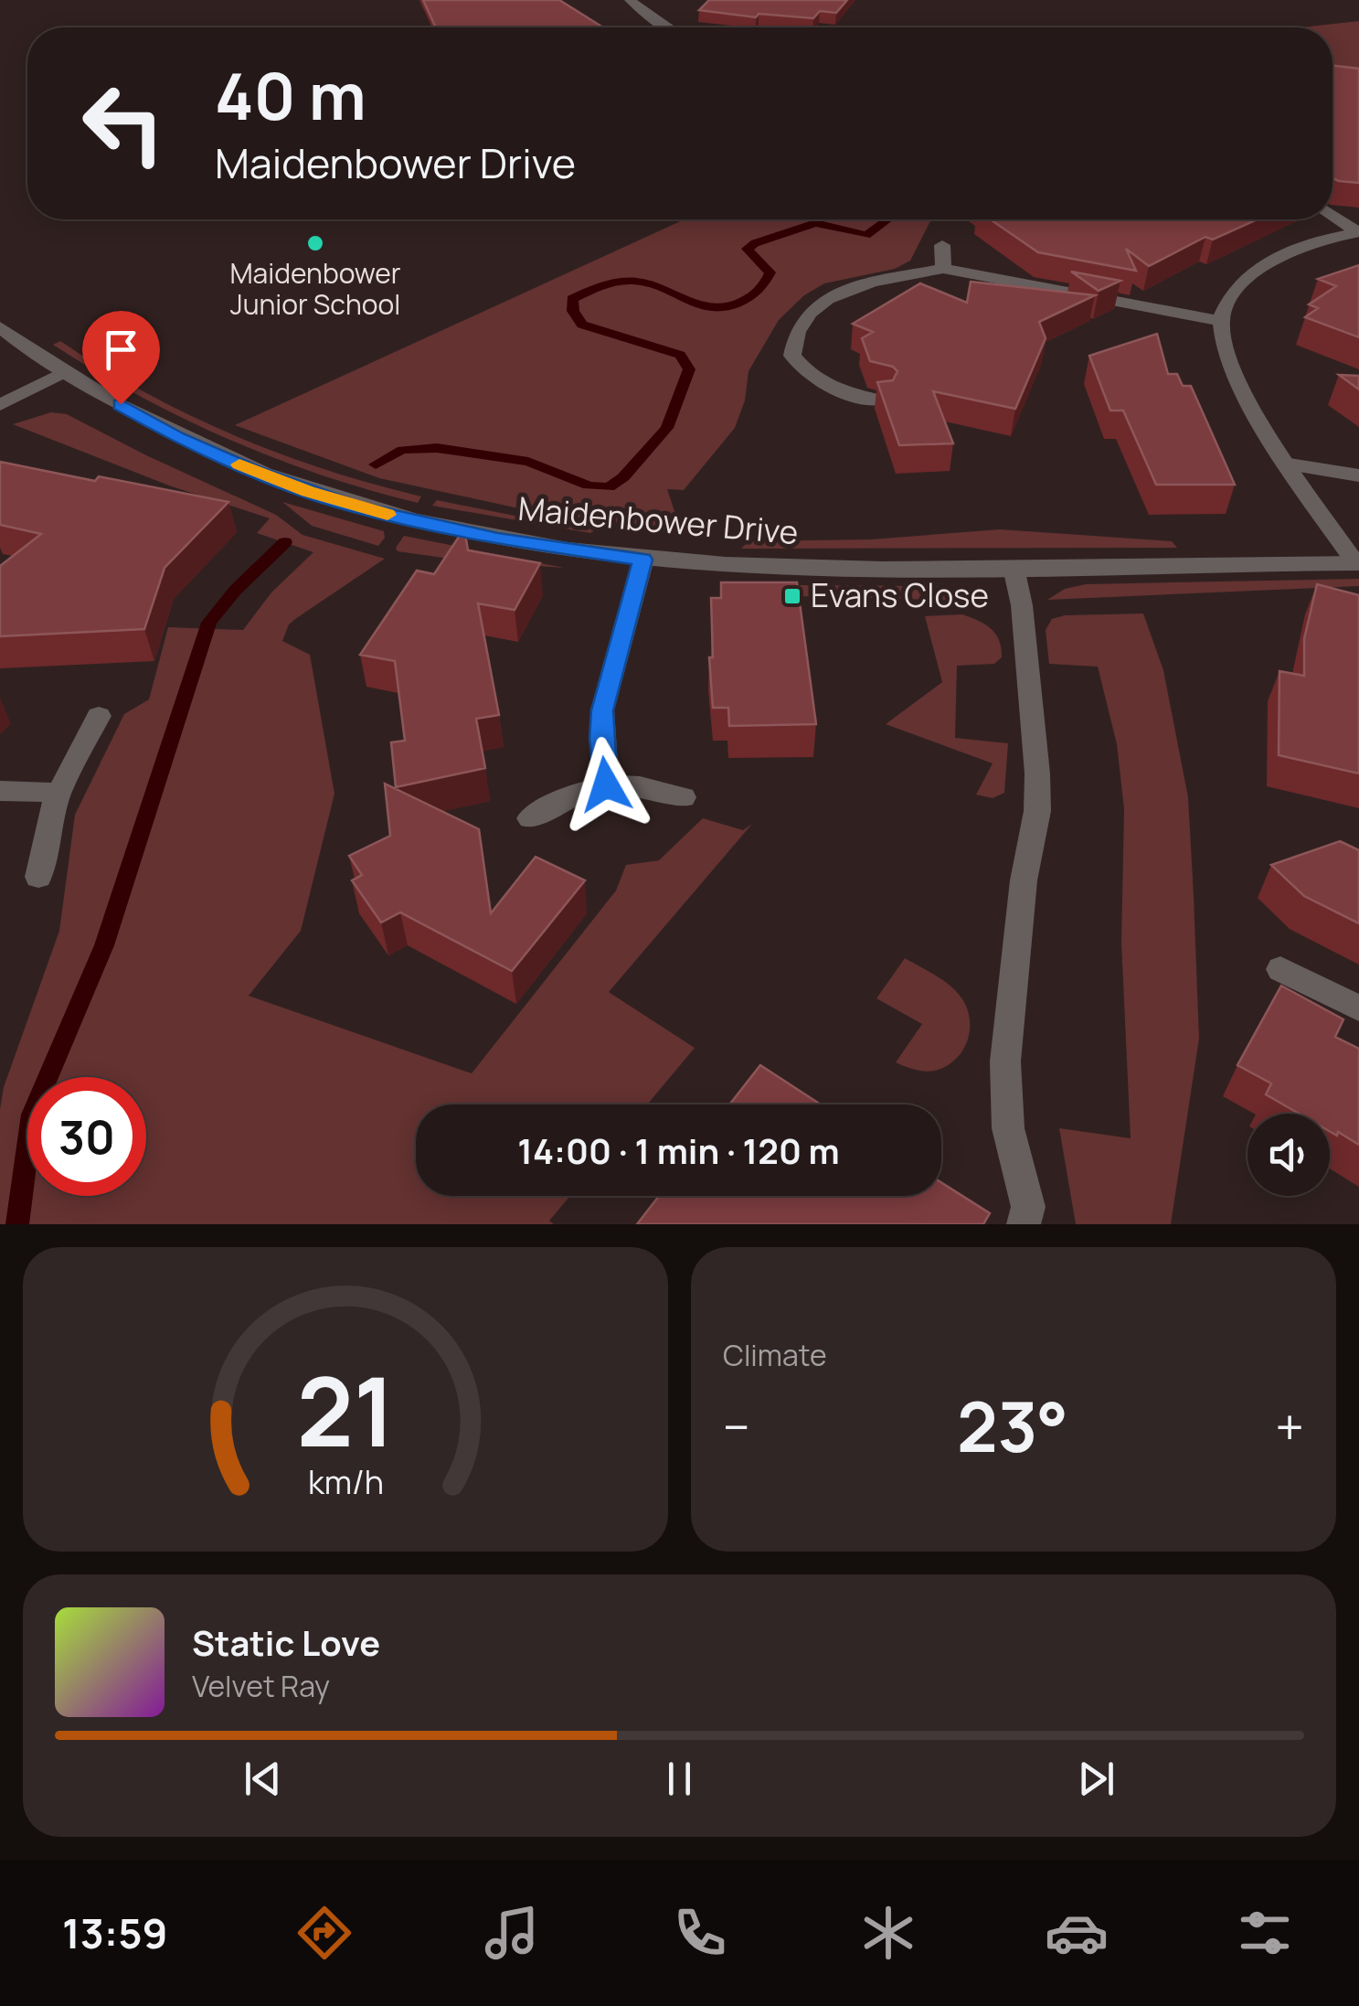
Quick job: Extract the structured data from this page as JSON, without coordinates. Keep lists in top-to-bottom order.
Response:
{
  "streets": {
    "street": ["Maidenbower Drive"]
  },
  "places": {
    "other": ["Maidenbower Junior School"],
    "transit": ["Evans Close"]
  },
  "page": {
    "turn": ["40 m", "Maidenbower Drive"],
    "limit": "30",
    "trip": "14:00 · 1 min · 120 m",
    "tile": "Climate",
    "heat": ["−", "23°", "+"],
    "song": ["Static Love", "Velvet Ray"],
    "tabs": "13:59",
    "gauge": ["21", "km/h"]
  }
}
